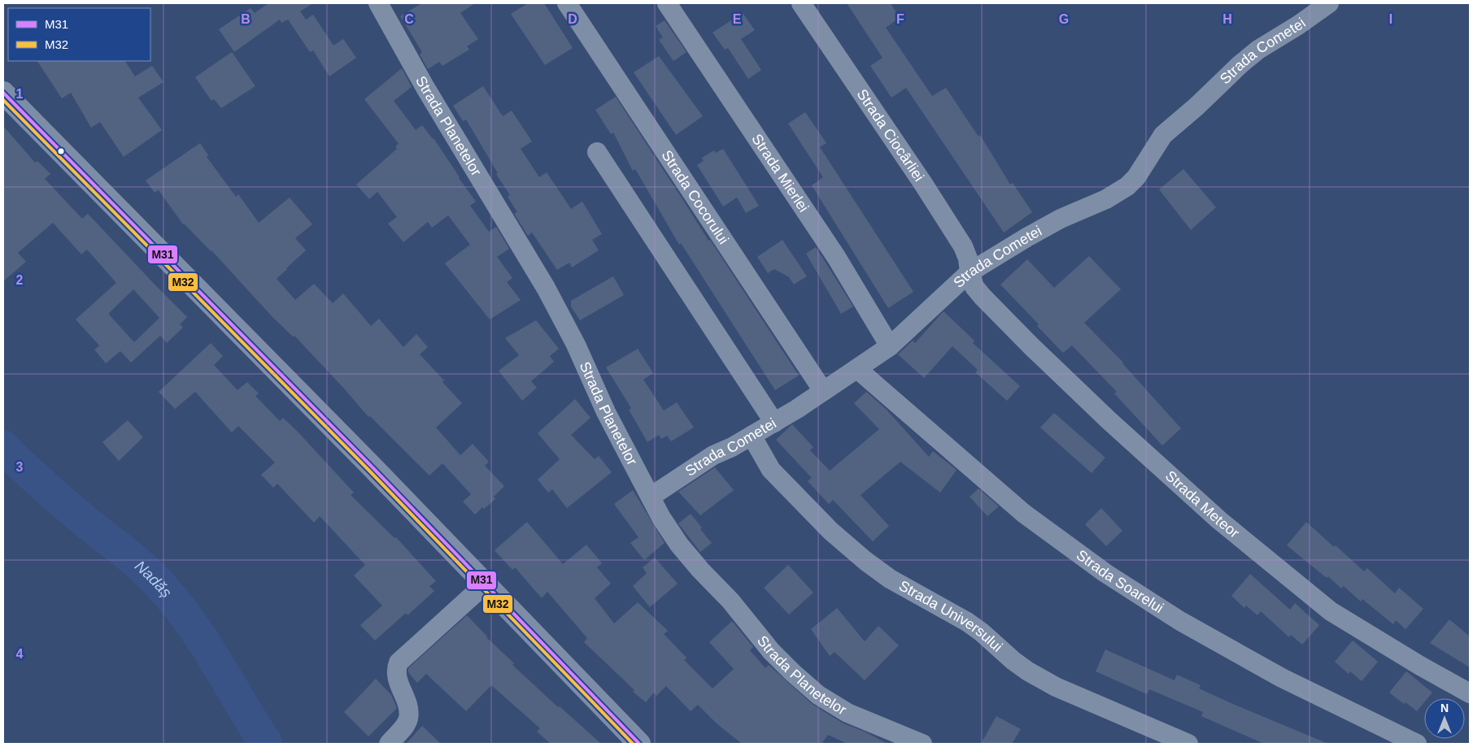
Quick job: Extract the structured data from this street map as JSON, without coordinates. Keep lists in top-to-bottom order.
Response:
{
  "streets": {
    "street": [
      "Strada Cometei",
      "Strada Planetelor",
      "Strada Ciocârliei",
      "Strada Mierlei",
      "Strada Cocorului",
      "Strada Meteor",
      "Strada Soarelui",
      "Strada Universului"
    ]
  },
  "crossings": [
    ["Strada Cometei", "Strada Planetelor"],
    ["Strada Cometei", "Strada Ciocârliei"],
    ["Strada Cometei", "Strada Mierlei"],
    ["Strada Cometei", "Strada Cocorului"],
    ["Strada Cometei", "Strada Meteor"],
    ["Strada Cometei", "Strada Soarelui"],
    ["Strada Cometei", "Strada Universului"],
    ["Strada Ciocârliei", "Strada Meteor"]
  ],
  "water": ["Nadăș"],
  "lines": ["transit line M31", "transit line M32"],
  "legend": ["M31", "M32"],
  "north": "top",
  "grid": {
    "columns": [
      "B",
      "C",
      "D",
      "E",
      "F",
      "G",
      "H",
      "I"
    ],
    "rows": [
      "1",
      "2",
      "3",
      "4"
    ]
  }
}
